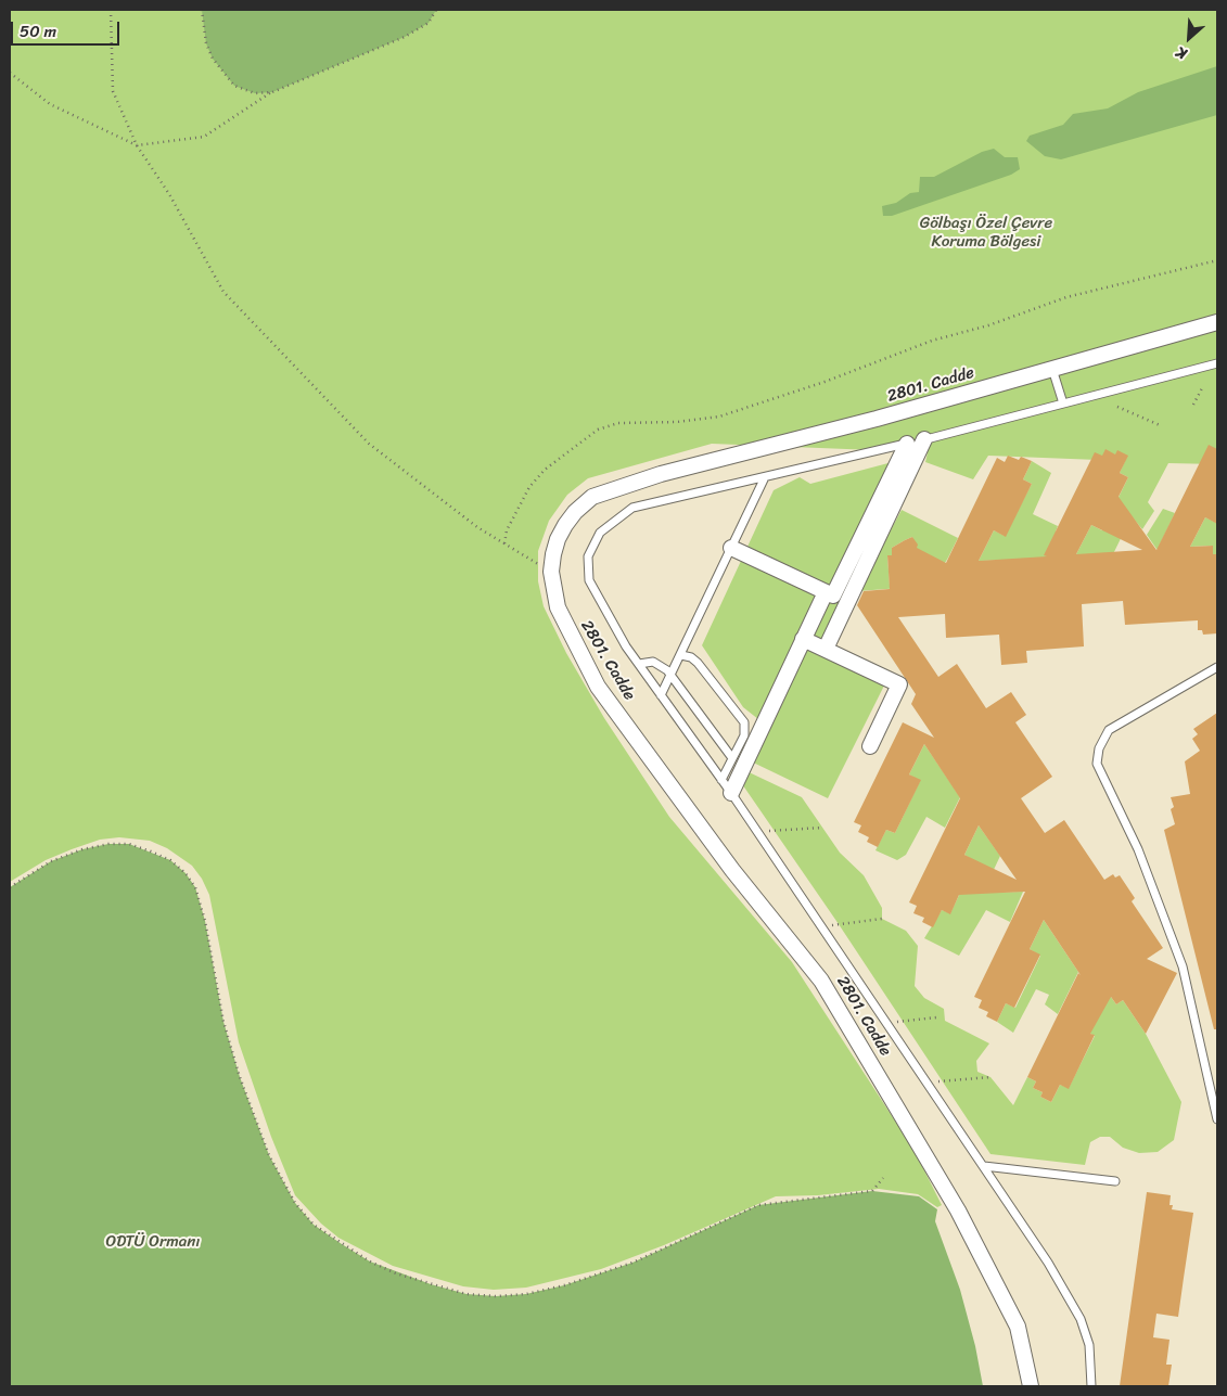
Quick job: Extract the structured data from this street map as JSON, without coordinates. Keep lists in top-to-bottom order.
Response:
{
  "streets": {
    "street": ["2801. Cadde"]
  },
  "parks": ["Gölbaşı Özel Çevre Koruma Bölgesi", "ODTÜ Ormanı"],
  "scale_bar": "50 m",
  "north": "bottom left"
}
